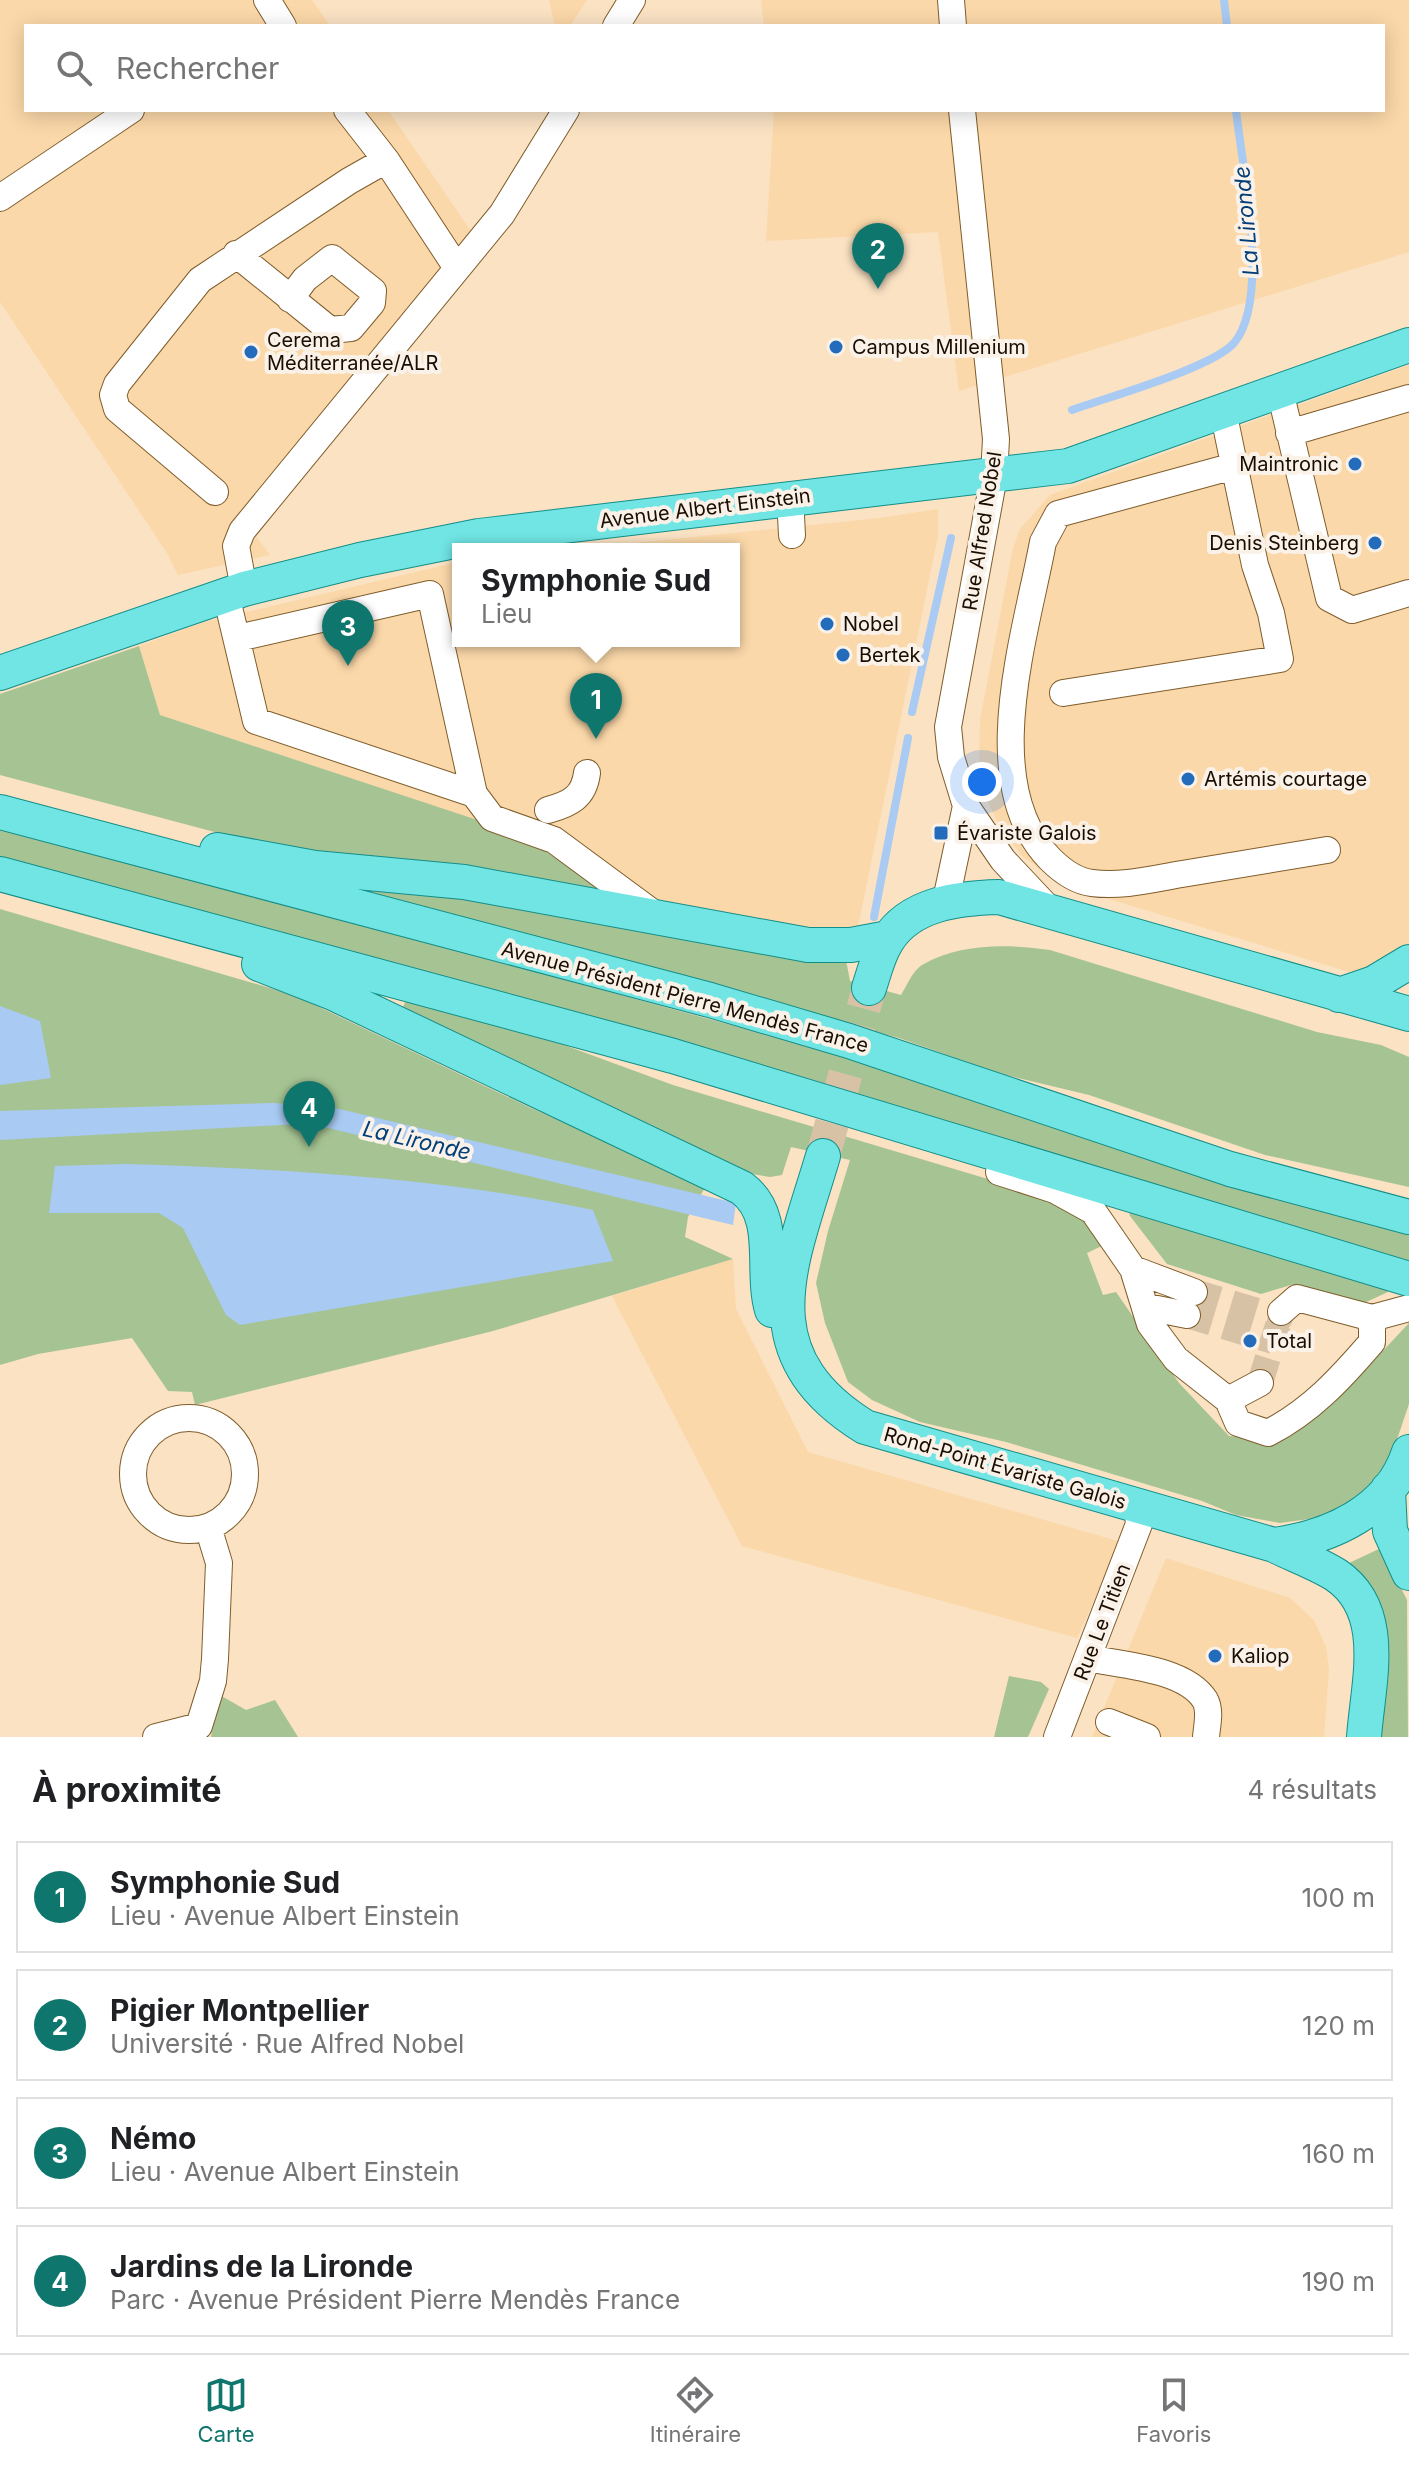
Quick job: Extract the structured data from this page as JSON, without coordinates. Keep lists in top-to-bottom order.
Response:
{
  "streets": {
    "main road": ["Avenue Albert Einstein", "Avenue Président Pierre Mendès France", "Rond-Point Évariste Galois"],
    "street": ["Rue Alfred Nobel", "Rue Le Titien"]
  },
  "crossings": [
    ["Avenue Albert Einstein", "Rue Alfred Nobel"],
    ["Rond-Point Évariste Galois", "Rue Le Titien"]
  ],
  "water": ["La Lironde"],
  "places": {
    "other": [
      "Campus Millenium",
      "Cerema Méditerranée/ALR",
      "Maintronic",
      "Denis Steinberg",
      "Nobel",
      "Bertek",
      "Artémis courtage",
      "Total",
      "Kaliop"
    ],
    "transit": ["Évariste Galois"]
  },
  "page": {
    "search": "Rechercher",
    "pins": [
      "2",
      "3",
      "1",
      "4"
    ],
    "popup": ["Symphonie Sud", "Lieu"],
    "heading": ["À proximité", "4 résultats"],
    "list": [
      {
        "mark": "1",
        "name": "Symphonie Sud",
        "note": "Lieu · Avenue Albert Einstein",
        "value": "100 m"
      },
      {
        "mark": "2",
        "name": "Pigier Montpellier",
        "note": "Université · Rue Alfred Nobel",
        "value": "120 m"
      },
      {
        "mark": "3",
        "name": "Némo",
        "note": "Lieu · Avenue Albert Einstein",
        "value": "160 m"
      },
      {
        "mark": "4",
        "name": "Jardins de la Lironde",
        "note": "Parc · Avenue Président Pierre Mendès France",
        "value": "190 m"
      }
    ],
    "nav": ["Carte", "Itinéraire", "Favoris"]
  }
}
